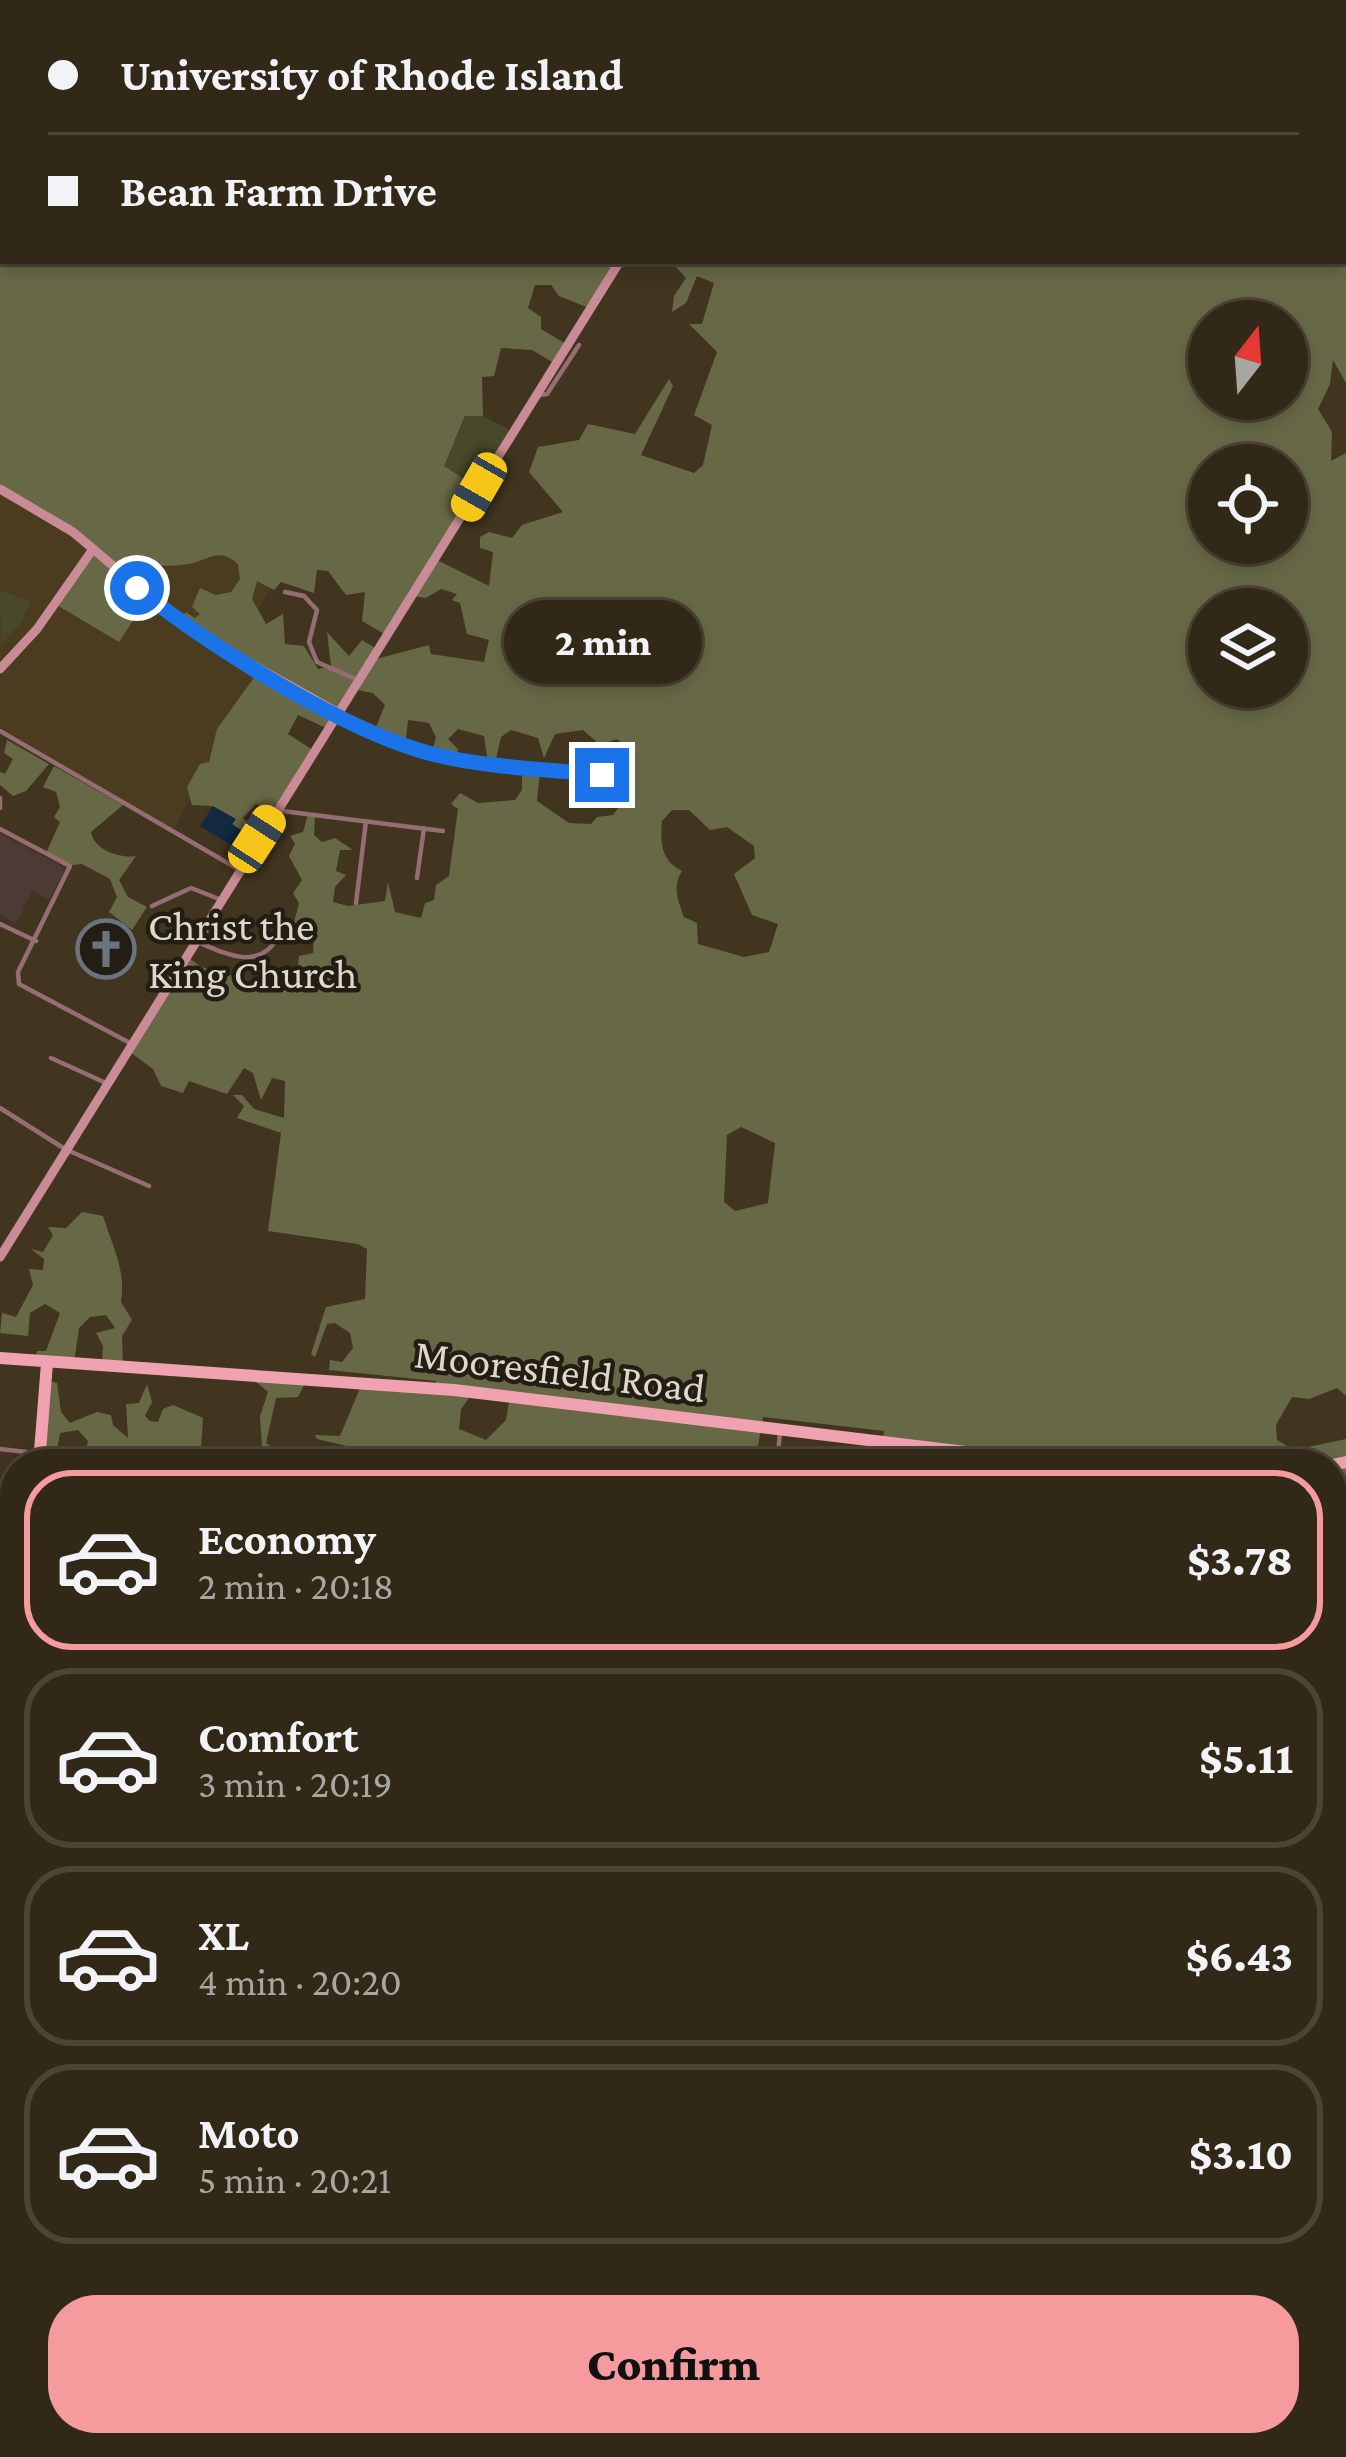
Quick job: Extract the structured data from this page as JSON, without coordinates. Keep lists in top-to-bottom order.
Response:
{
  "streets": {
    "main road": ["Mooresfield Road"]
  },
  "places": {
    "church": ["Christ the King Church"]
  },
  "north": "top",
  "page": {
    "banner": ["University of Rhode Island", "Bean Farm Drive"],
    "bubble": "2 min",
    "list": [
      {
        "name": "Economy",
        "note": "2 min · 20:18",
        "value": "$3.78"
      },
      {
        "name": "Comfort",
        "note": "3 min · 20:19",
        "value": "$5.11"
      },
      {
        "name": "XL",
        "note": "4 min · 20:20",
        "value": "$6.43"
      },
      {
        "name": "Moto",
        "note": "5 min · 20:21",
        "value": "$3.10"
      }
    ],
    "buttons": "Confirm"
  }
}
